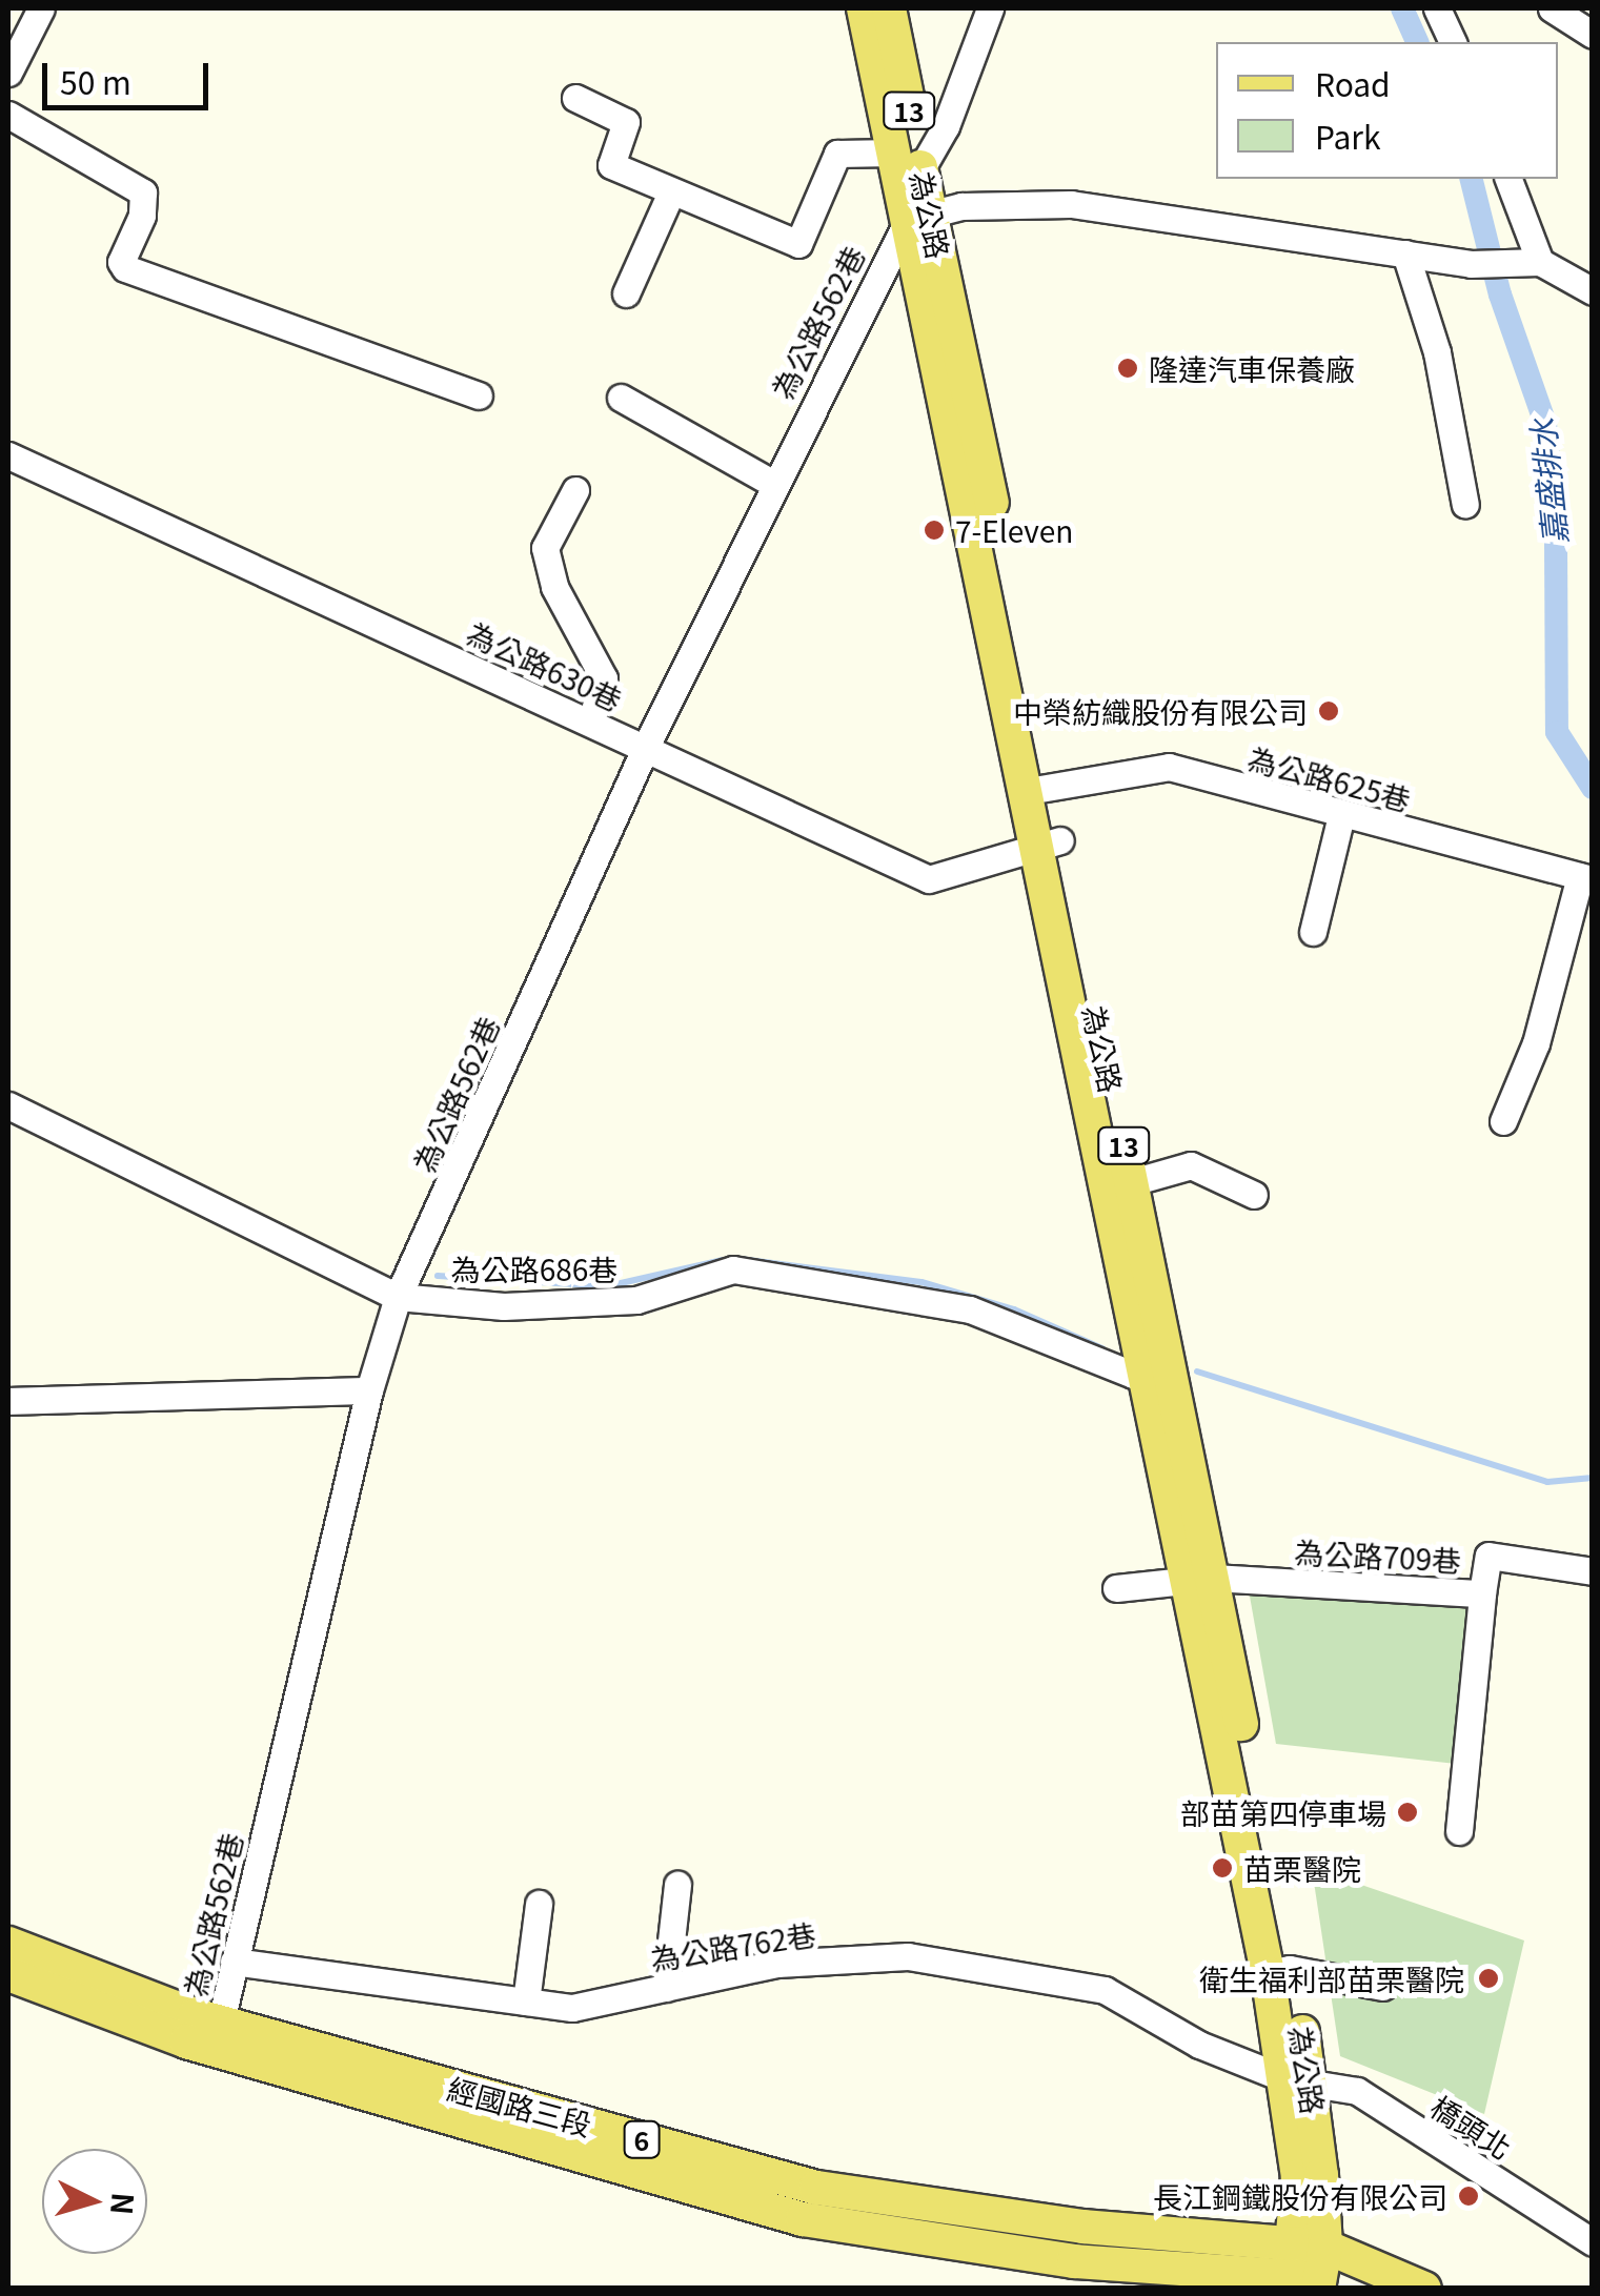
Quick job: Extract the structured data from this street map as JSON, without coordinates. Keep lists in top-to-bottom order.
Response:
{
  "streets": {
    "main road": [
      "13",
      "為公路",
      "經國路三段",
      "6"
    ],
    "street": [
      "為公路562巷",
      "為公路630巷",
      "為公路625巷",
      "為公路686巷",
      "為公路709巷",
      "為公路762巷",
      "橋頭北"
    ]
  },
  "crossings": [
    ["為公路", "為公路562巷"],
    ["為公路", "為公路630巷"],
    ["為公路", "為公路625巷"],
    ["為公路", "為公路686巷"],
    ["為公路", "為公路709巷"],
    ["為公路", "為公路762巷"],
    ["為公路", "經國路三段"],
    ["為公路", "橋頭北"],
    ["為公路", "6"],
    ["為公路562巷", "為公路630巷"],
    ["為公路562巷", "為公路686巷"],
    ["為公路562巷", "為公路762巷"],
    ["為公路562巷", "經國路三段"],
    ["為公路762巷", "橋頭北"],
    ["經國路三段", "6"]
  ],
  "water": ["嘉盛排水"],
  "places": [
    "隆達汽車保養廠",
    "7-Eleven",
    "中榮紡織股份有限公司",
    "部苗第四停車場",
    "苗栗醫院",
    "衛生福利部苗栗醫院",
    "長江鋼鐵股份有限公司"
  ],
  "legend": ["Road", "Park"],
  "scale_bar": "50 m",
  "north": "right"
}
